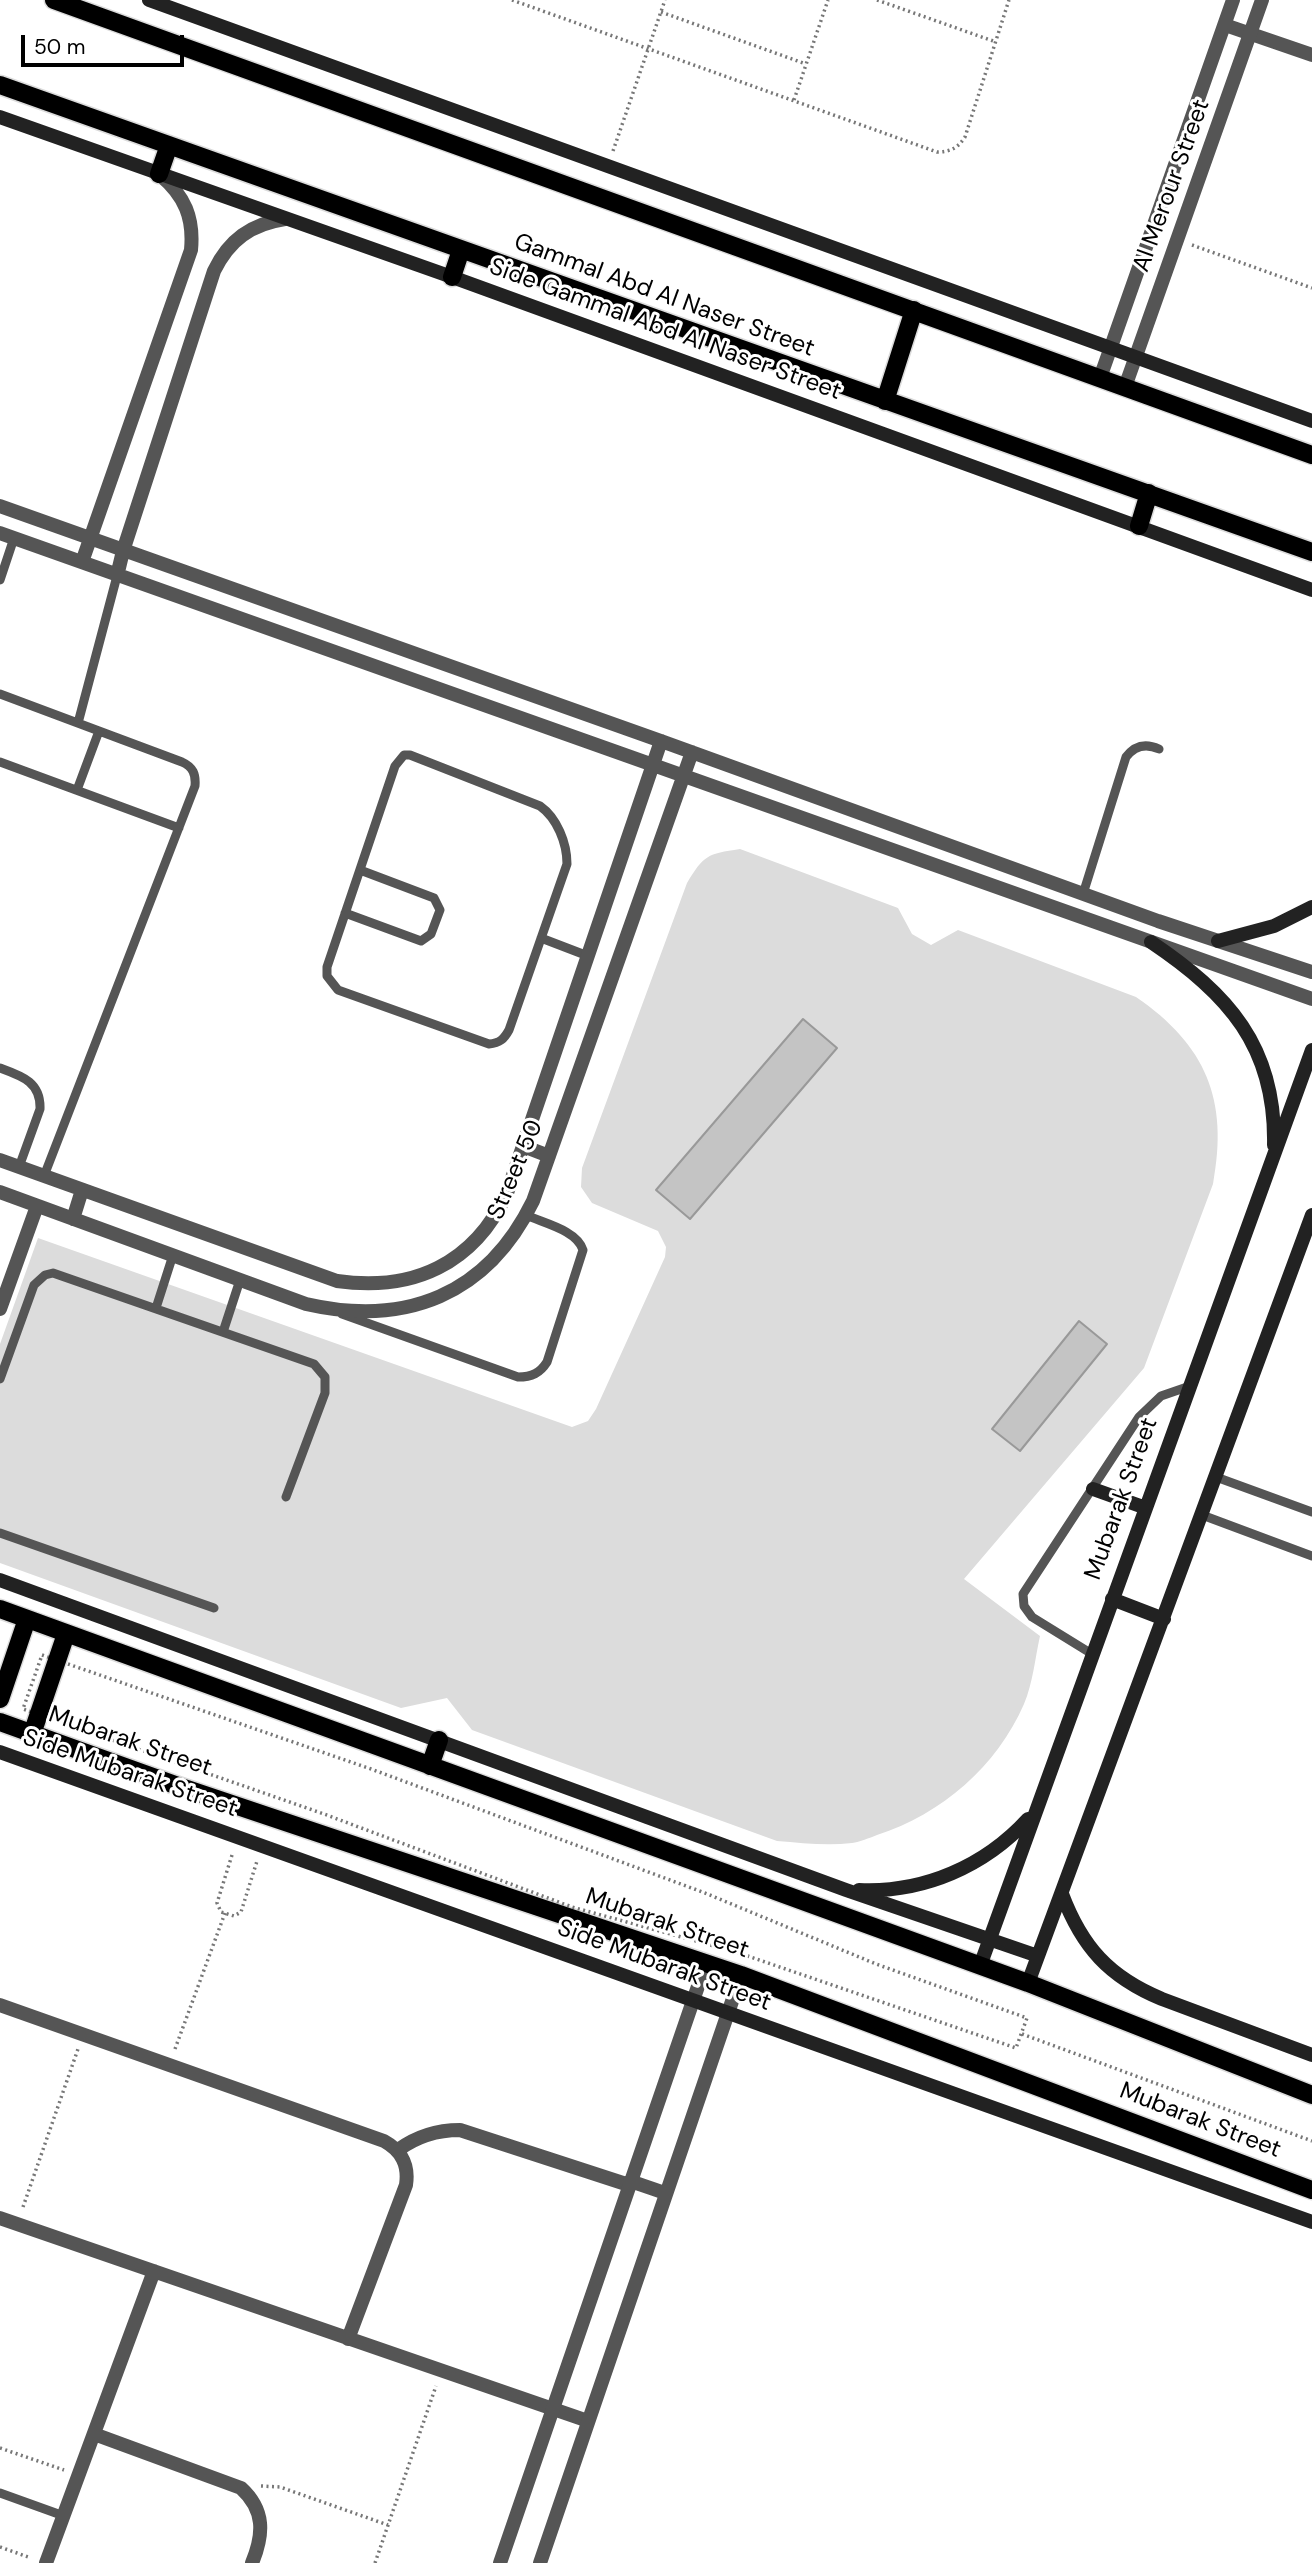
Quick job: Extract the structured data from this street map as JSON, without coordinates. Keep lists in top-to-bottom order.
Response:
{
  "streets": {
    "main road": [
      "Gammal Abd Al Naser Street",
      "Side Gammal Abd Al Naser Street",
      "Mubarak Street",
      "Side Mubarak Street"
    ],
    "street": ["Al Merour Street", "Street 50"]
  },
  "scale_bar": "50 m"
}
